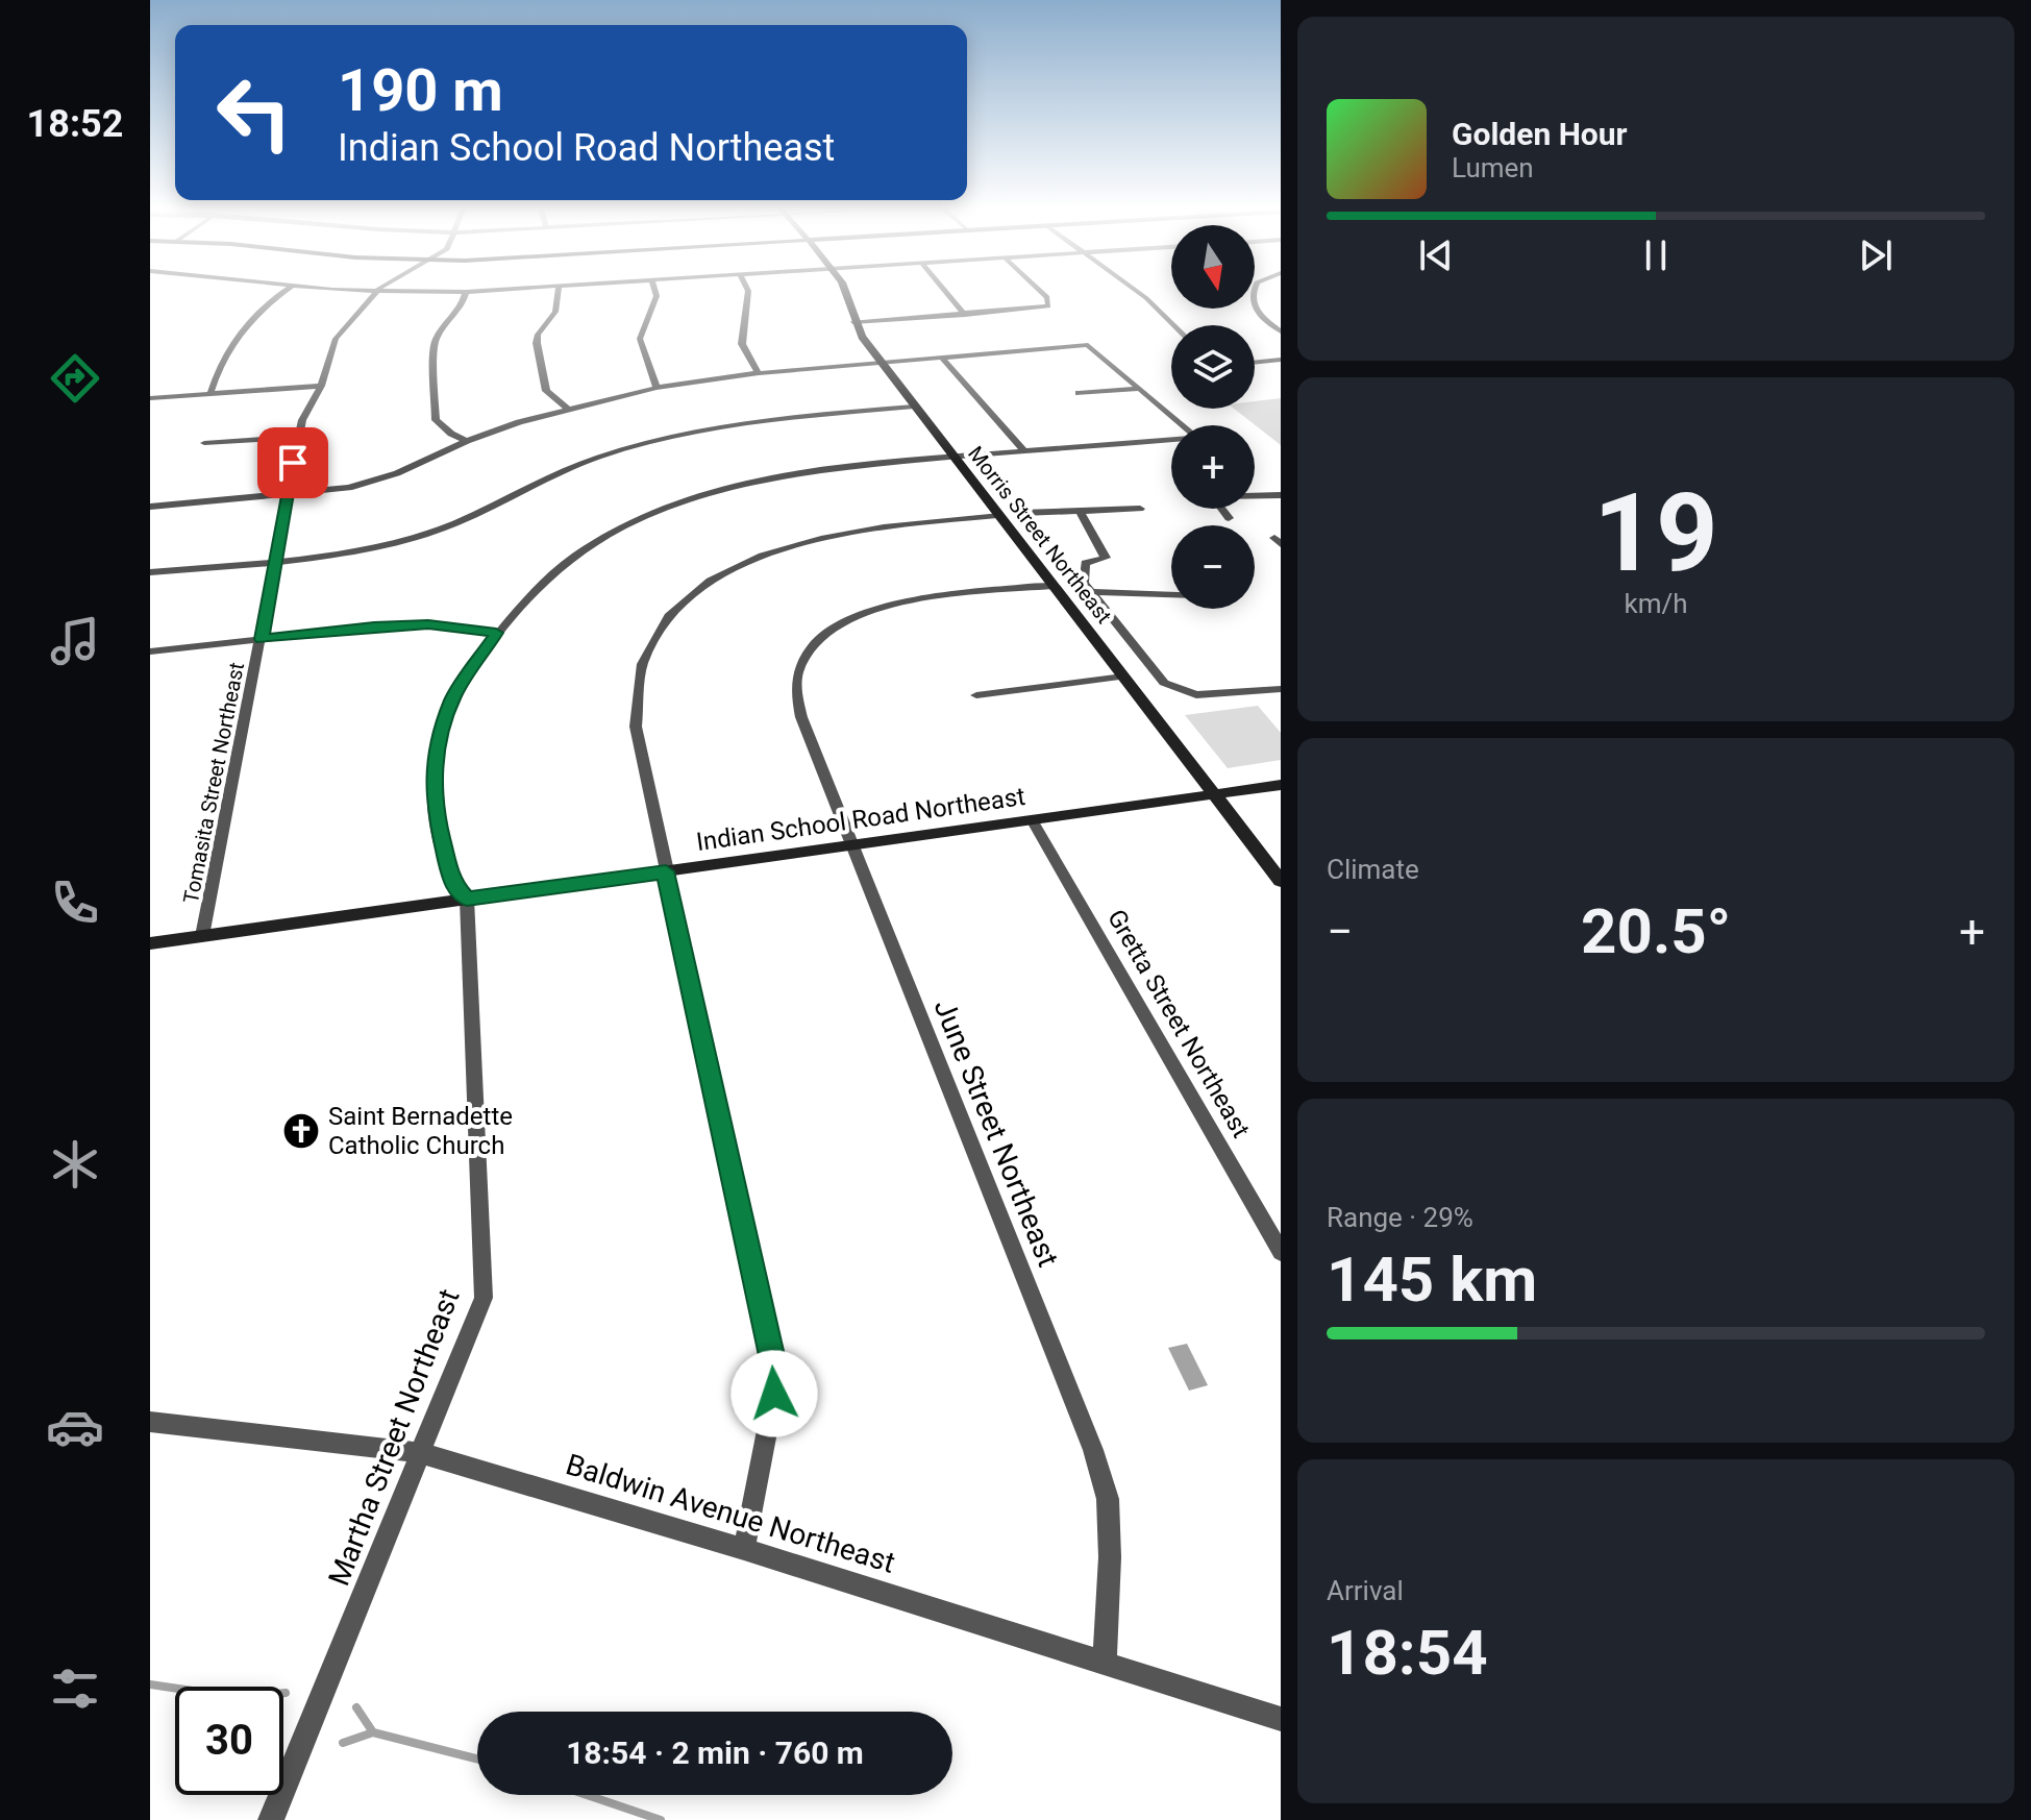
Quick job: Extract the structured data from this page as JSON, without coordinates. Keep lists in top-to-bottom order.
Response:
{
  "streets": {
    "street": [
      "Morris Street Northeast",
      "Tomasita Street Northeast",
      "Indian School Road Northeast",
      "Gretta Street Northeast",
      "June Street Northeast",
      "Martha Street Northeast",
      "Baldwin Avenue Northeast"
    ]
  },
  "crossings": [
    ["Morris Street Northeast", "Indian School Road Northeast"],
    ["Morris Street Northeast", "June Street Northeast"],
    ["Morris Street Northeast", "Martha Street Northeast"],
    ["Tomasita Street Northeast", "Indian School Road Northeast"],
    ["Indian School Road Northeast", "Gretta Street Northeast"],
    ["Indian School Road Northeast", "June Street Northeast"],
    ["Indian School Road Northeast", "Martha Street Northeast"],
    ["June Street Northeast", "Baldwin Avenue Northeast"],
    ["Martha Street Northeast", "Baldwin Avenue Northeast"]
  ],
  "places": {
    "church": ["Saint Bernadette Catholic Church"]
  },
  "north": "bottom",
  "page": {
    "tabs": "18:52",
    "turn": ["190 m", "Indian School Road Northeast"],
    "song": ["Golden Hour", "Lumen"],
    "map_buttons": ["+", "−"],
    "tile": [
      ["19", "km/h"],
      "Climate",
      ["Range · 29%", "145 km"],
      ["Arrival", "18:54"]
    ],
    "heat": ["−", "20.5°", "+"],
    "limit": "30",
    "trip": "18:54 · 2 min · 760 m"
  }
}
